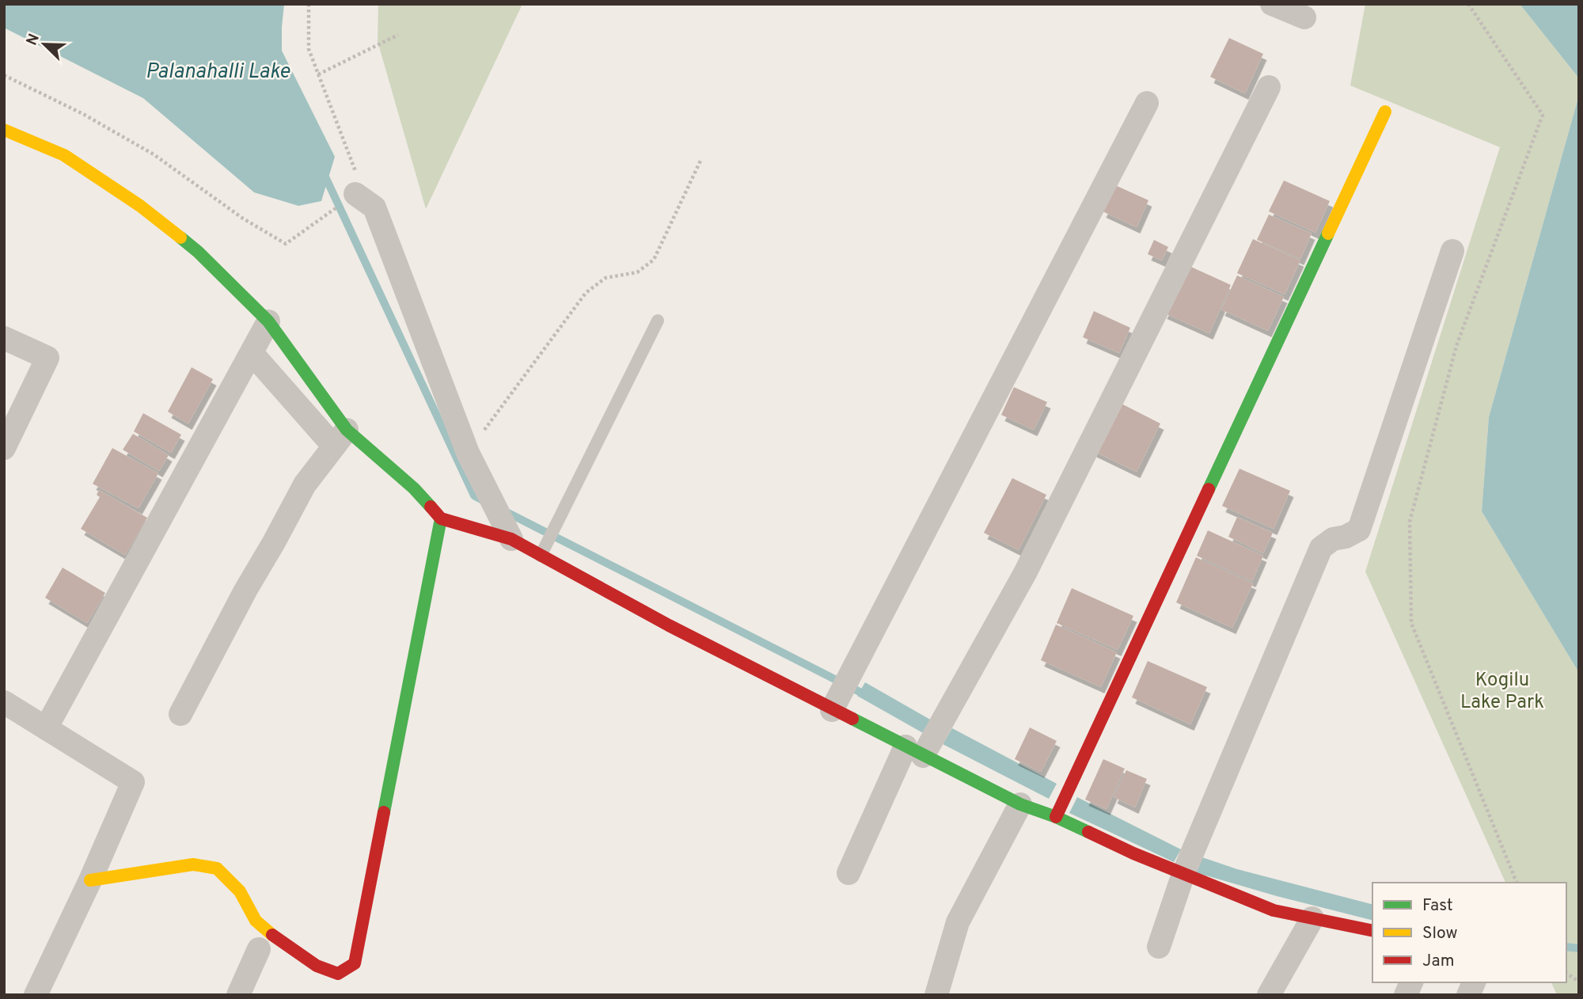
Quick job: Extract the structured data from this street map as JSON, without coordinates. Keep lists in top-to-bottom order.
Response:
{
  "water": ["Palanahalli Lake"],
  "parks": ["Kogilu Lake Park"],
  "legend": ["Fast", "Slow", "Jam"],
  "north": "top left"
}
